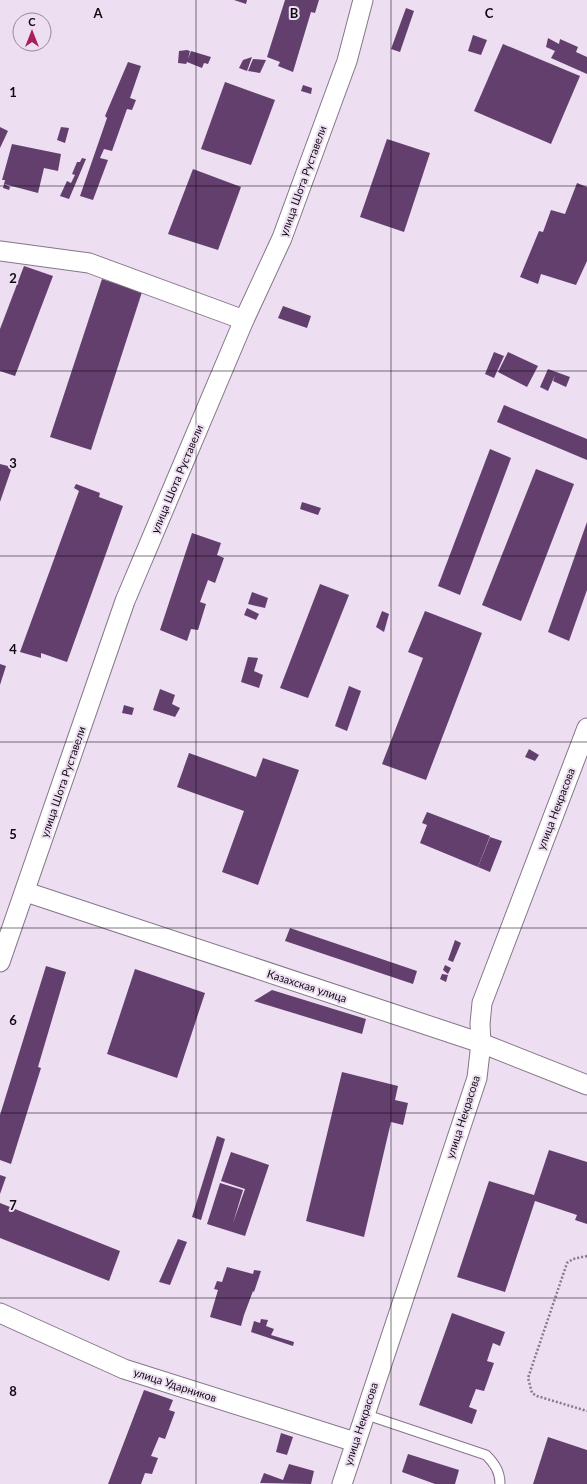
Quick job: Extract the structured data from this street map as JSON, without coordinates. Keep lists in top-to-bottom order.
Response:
{
  "streets": {
    "street": [
      "улица Шота Руставели",
      "улица Некрасова",
      "Казахская улица",
      "улица Ударников"
    ]
  },
  "crossings": [
    ["улица Шота Руставели", "Казахская улица"],
    ["улица Некрасова", "Казахская улица"],
    ["улица Некрасова", "улица Ударников"]
  ],
  "north": "top",
  "grid": {
    "columns": ["A", "B", "C"],
    "rows": [
      "1",
      "2",
      "3",
      "4",
      "5",
      "6",
      "7",
      "8"
    ]
  }
}
